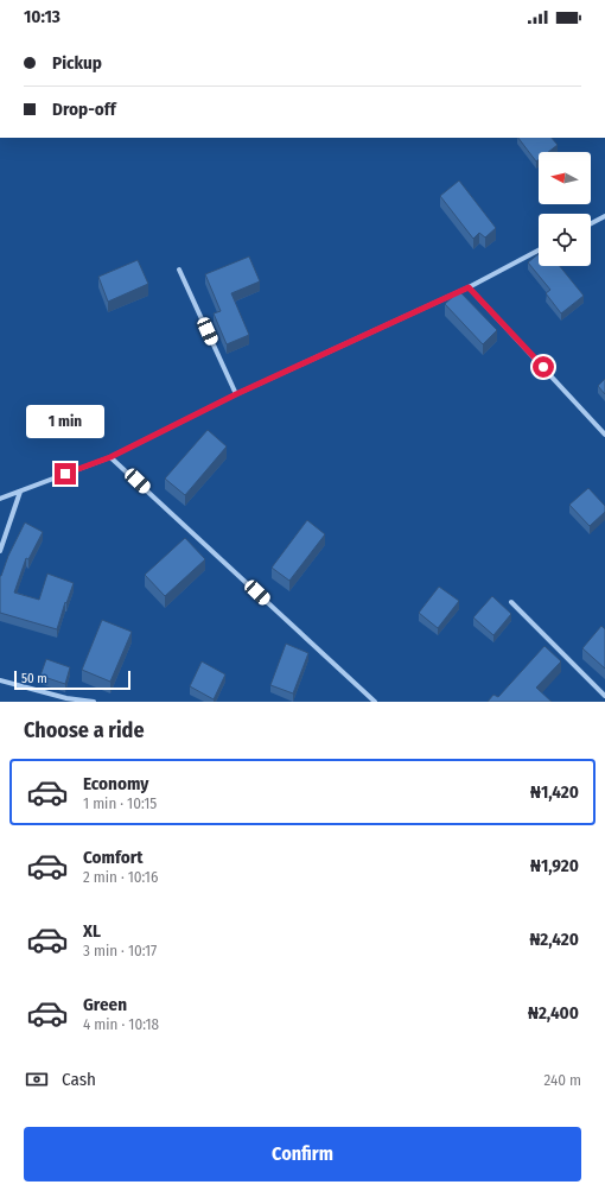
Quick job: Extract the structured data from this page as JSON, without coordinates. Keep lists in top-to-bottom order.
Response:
{
  "scale_bar": "50 m",
  "north": "left",
  "page": {
    "status": "10:13",
    "banner": ["Pickup", "Drop-off"],
    "bubble": "1 min",
    "scale": "50 m",
    "heading": "Choose a ride",
    "list": [
      {
        "name": "Economy",
        "note": "1 min · 10:15",
        "value": "₦1,420"
      },
      {
        "name": "Comfort",
        "note": "2 min · 10:16",
        "value": "₦1,920"
      },
      {
        "name": "XL",
        "note": "3 min · 10:17",
        "value": "₦2,420"
      },
      {
        "name": "Green",
        "note": "4 min · 10:18",
        "value": "₦2,400"
      }
    ],
    "pay": ["Cash", "240 m"],
    "buttons": "Confirm"
  }
}
